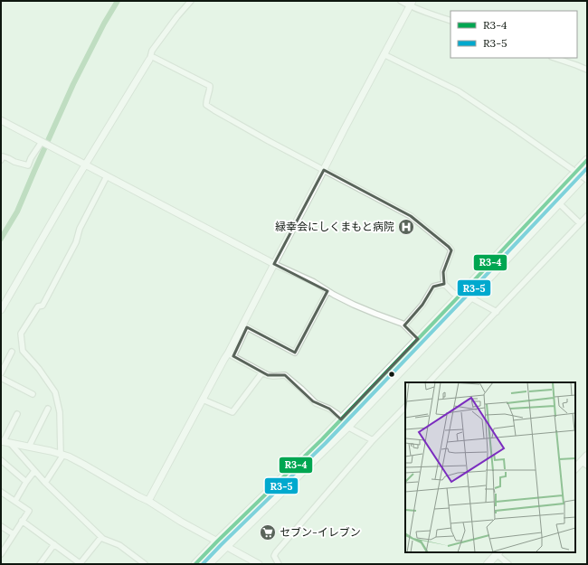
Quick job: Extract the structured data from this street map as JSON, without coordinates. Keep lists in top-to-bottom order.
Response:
{
  "places": {
    "hospital": ["緑幸会にしくまもと病院"],
    "supermarket": ["セブン-イレブン"]
  },
  "lines": ["transit line R3-4", "transit line R3-5"],
  "legend": ["R3-4", "R3-5"]
}
